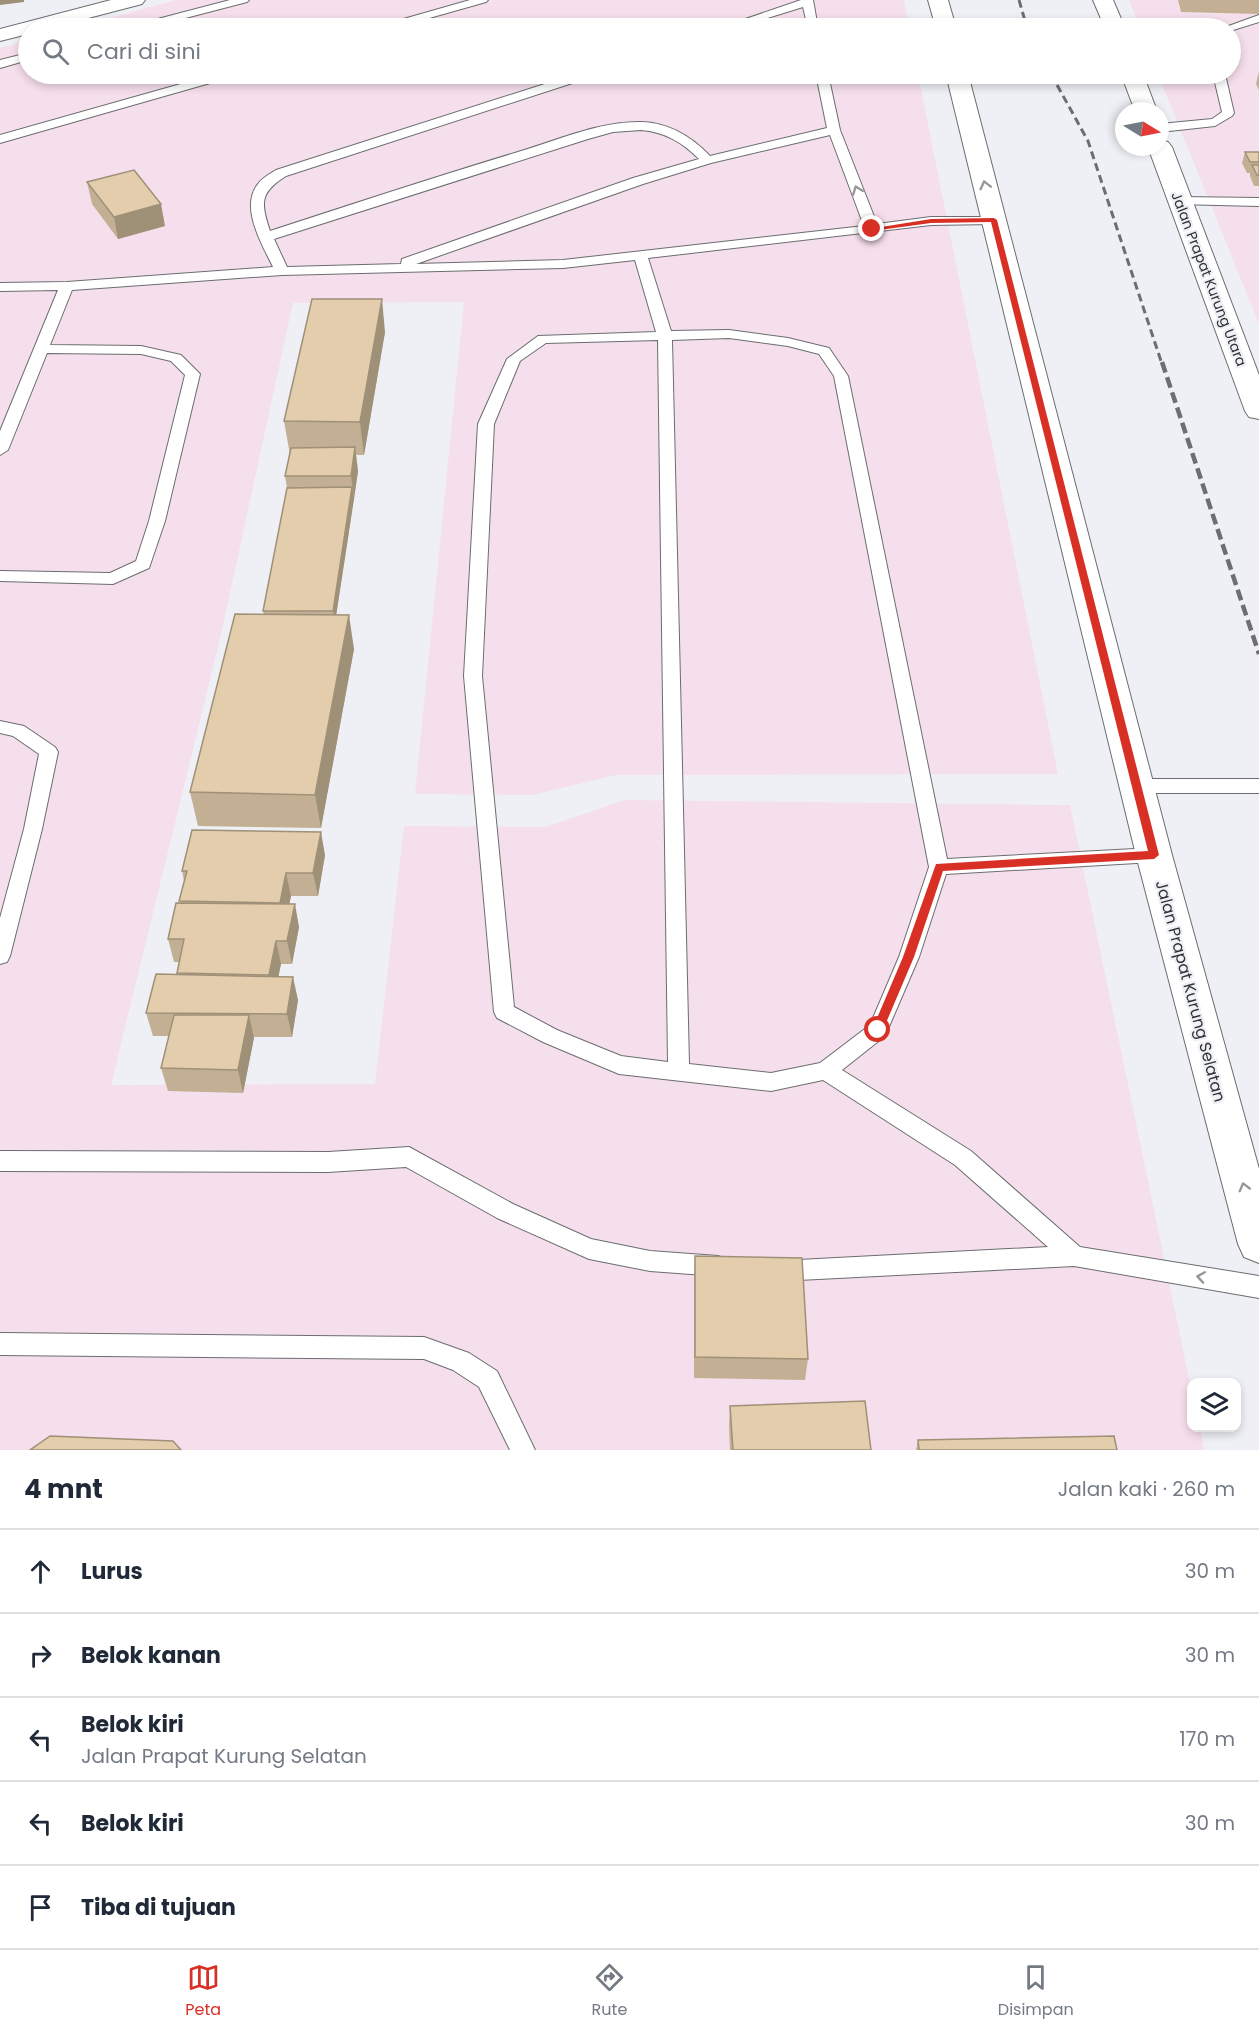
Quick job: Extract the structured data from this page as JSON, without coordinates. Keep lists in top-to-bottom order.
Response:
{
  "streets": {
    "street": ["Jalan Prapat Kurung Utara", "Jalan Prapat Kurung Selatan"]
  },
  "one_way": ["Jalan Prapat Kurung Selatan"],
  "north": "right",
  "page": {
    "search": "Cari di sini",
    "heading": ["4 mnt", "Jalan kaki · 260 m"],
    "list": [
      ["Lurus", "30 m"],
      ["Belok kanan", "30 m"],
      ["Belok kiri", "Jalan Prapat Kurung Selatan", "170 m"],
      ["Belok kiri", "30 m"],
      "Tiba di tujuan"
    ],
    "nav": ["Peta", "Rute", "Disimpan"]
  }
}
